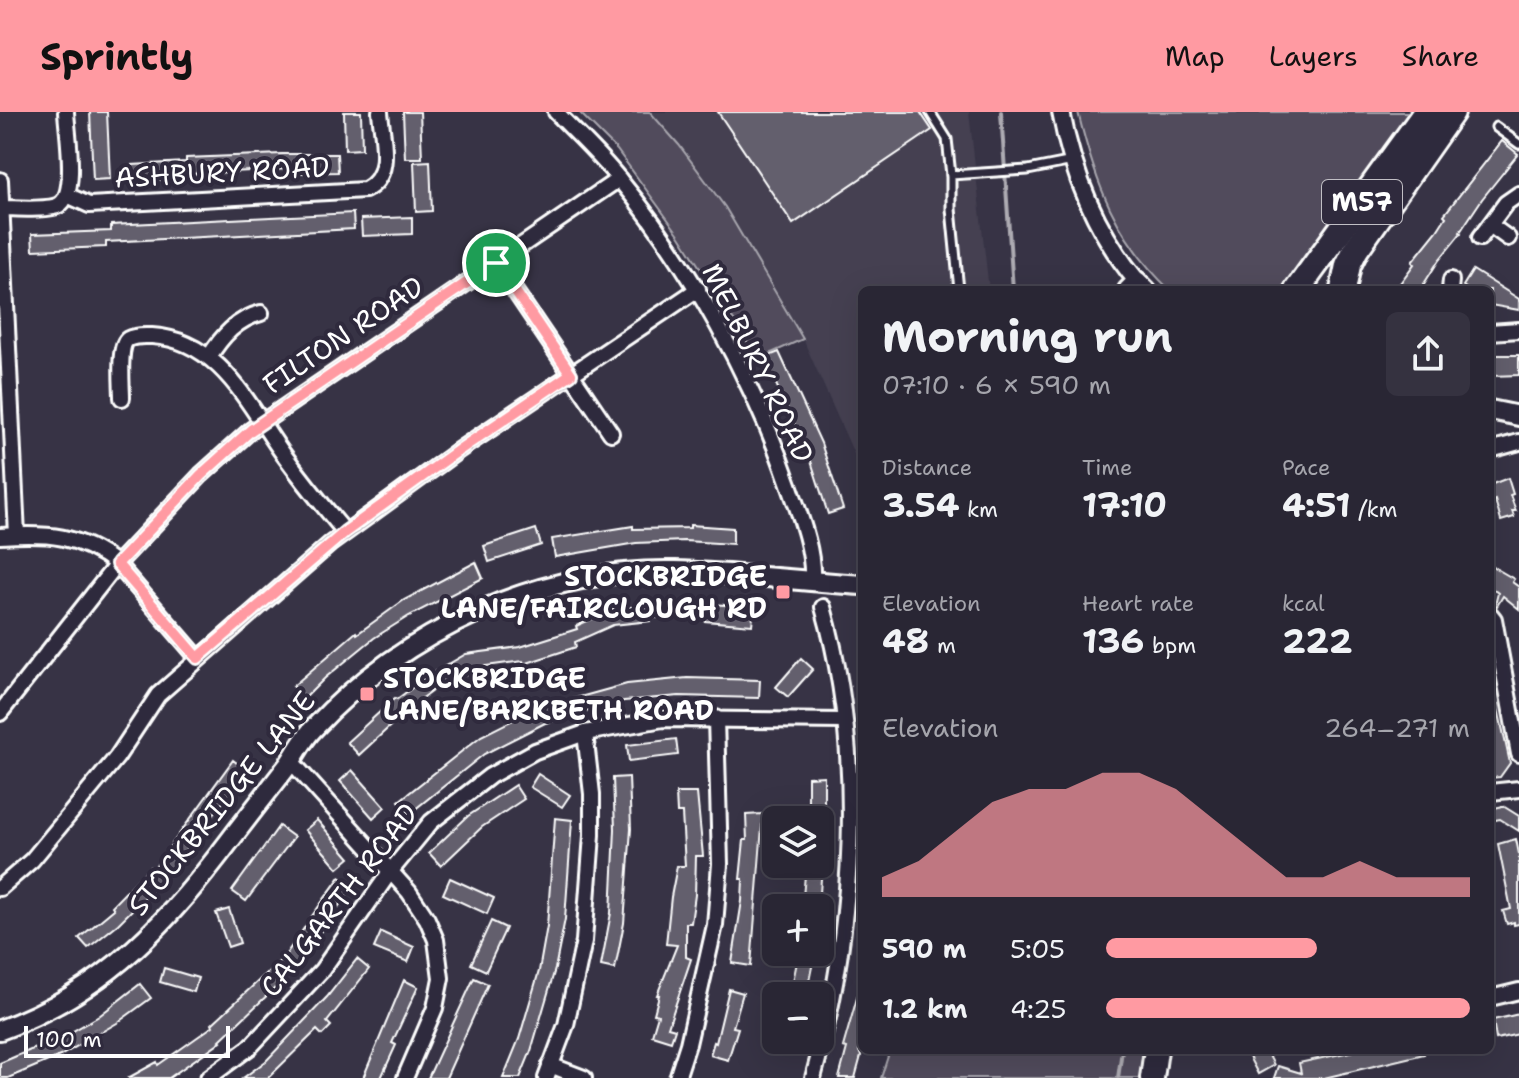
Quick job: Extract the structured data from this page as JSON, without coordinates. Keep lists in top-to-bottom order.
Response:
{
  "streets": {
    "highway": ["M57"],
    "main road": ["STOCKBRIDGE LANE"],
    "street": [
      "ASHBURY ROAD",
      "FILTON ROAD",
      "MELBURY ROAD",
      "CALGARTH ROAD"
    ]
  },
  "crossings": [
    ["FILTON ROAD", "MELBURY ROAD"],
    ["MELBURY ROAD", "STOCKBRIDGE LANE"]
  ],
  "places": {
    "transit": ["STOCKBRIDGE LANE/FAIRCLOUGH RD", "STOCKBRIDGE LANE/BARKBETH ROAD"]
  },
  "scale_bar": "100 m",
  "page": {
    "header": "Sprintly",
    "nav": ["Map", "Layers", "Share"],
    "heading": ["Morning run", "07:10 · 6 × 590 m"],
    "stats": [
      ["Distance", "3.54 km"],
      ["Time", "17:10"],
      ["Pace", "4:51 /km"],
      ["Elevation", "48 m"],
      ["Heart rate", "136 bpm"],
      ["kcal", "222"]
    ],
    "chart": ["Elevation", "264–271 m"],
    "map_buttons": ["+", "−"],
    "list": [
      {
        "name": "590 m",
        "note": "5:05"
      },
      {
        "name": "1.2 km",
        "note": "4:25"
      }
    ],
    "scale": "100 m"
  }
}
